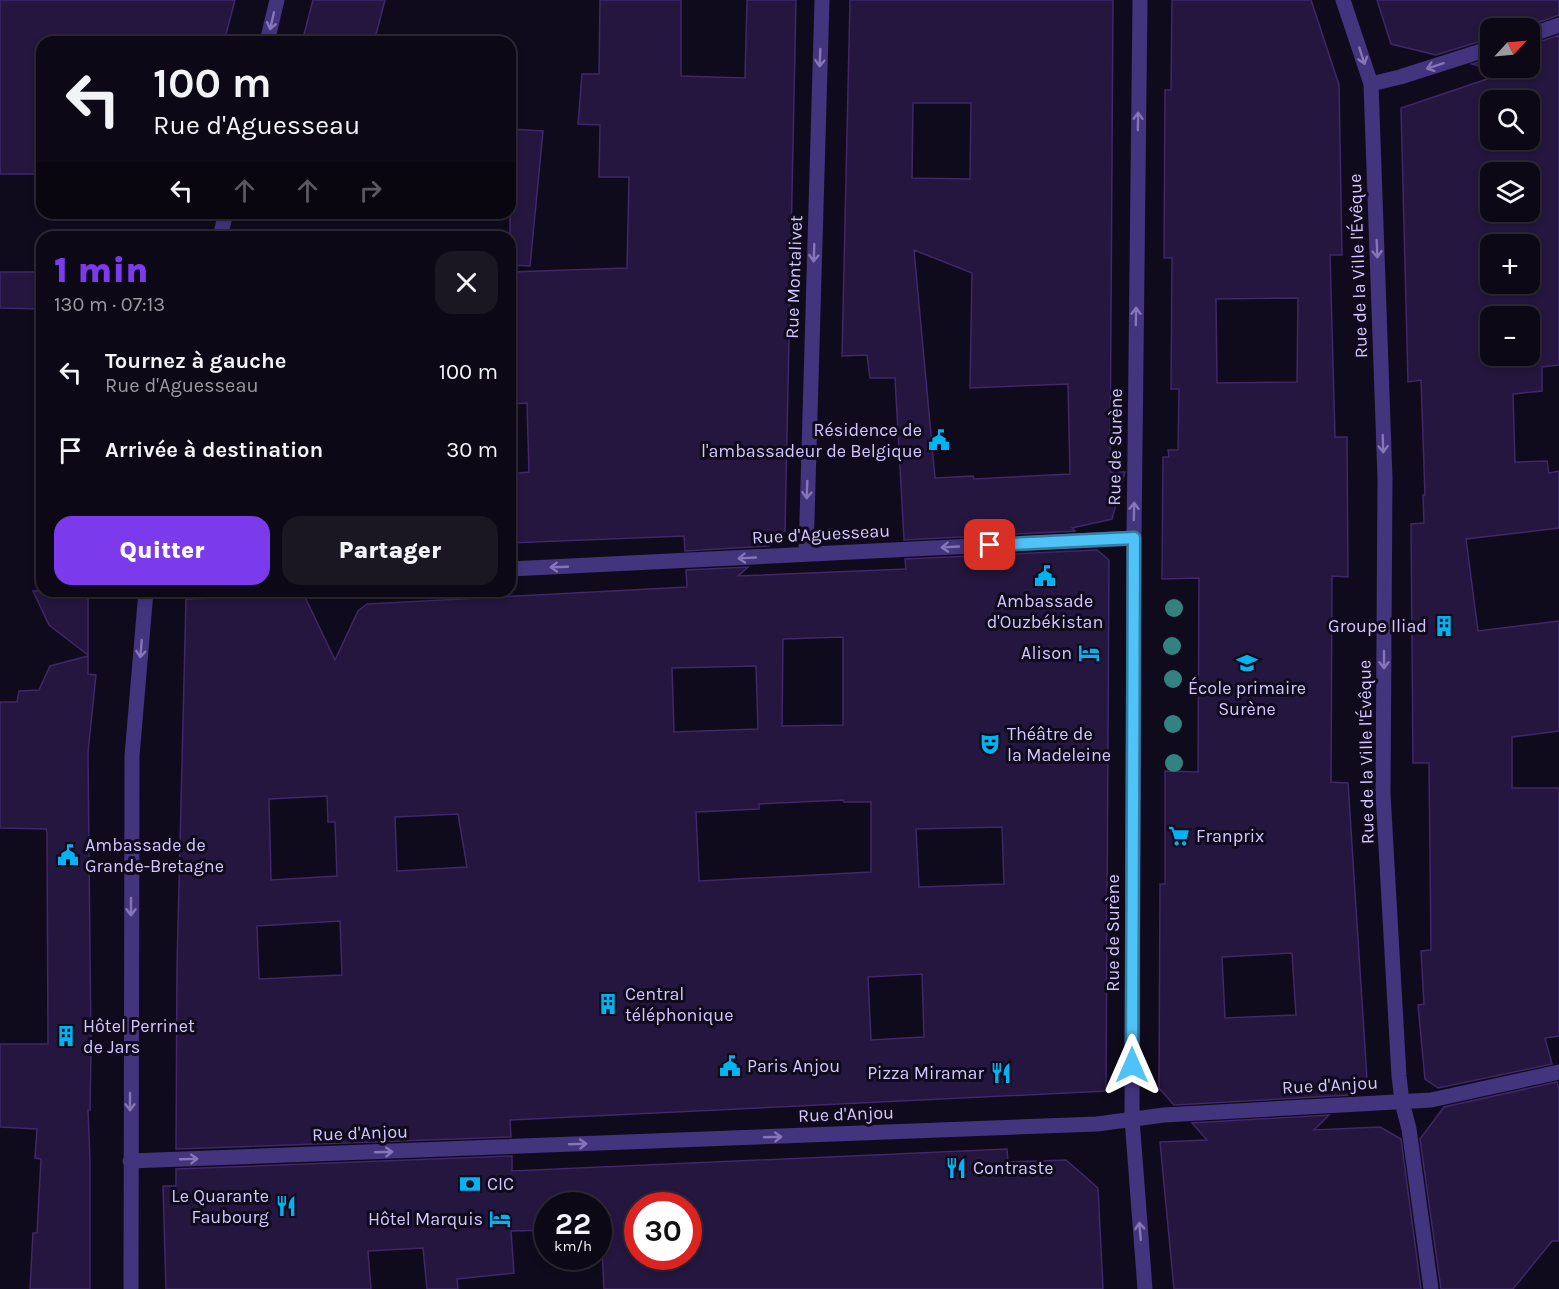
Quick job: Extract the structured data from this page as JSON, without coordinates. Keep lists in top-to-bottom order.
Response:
{
  "streets": {
    "street": [
      "Rue de la Ville l'Évêque",
      "Rue Montalivet",
      "Rue de Surène",
      "Rue d'Aguesseau",
      "Rue d'Anjou"
    ]
  },
  "crossings": [
    ["Rue de la Ville l'Évêque", "Rue d'Anjou"],
    ["Rue Montalivet", "Rue d'Aguesseau"],
    ["Rue de Surène", "Rue d'Aguesseau"],
    ["Rue de Surène", "Rue d'Anjou"]
  ],
  "one_way": [
    "Rue de la Ville l'Évêque",
    "Rue Montalivet",
    "Rue de Surène",
    "Rue d'Aguesseau",
    "Rue d'Anjou"
  ],
  "places": {
    "public building": [
      "Résidence de l'ambassadeur de Belgique",
      "Ambassade d'Ouzbékistan",
      "Ambassade de Grande-Bretagne",
      "Paris Anjou"
    ],
    "building": ["Groupe Iliad", "Central téléphonique", "Hôtel Perrinet de Jars"],
    "hotel": ["Alison", "Hôtel Marquis"],
    "school or university": ["École primaire Surène"],
    "theatre": ["Théâtre de la Madeleine"],
    "supermarket": ["Franprix"],
    "restaurant": ["Pizza Miramar", "Contraste", "Le Quarante Faubourg"],
    "bank": ["CIC"]
  },
  "north": "top right",
  "page": {
    "map_buttons": ["+", "−"],
    "turn": ["100 m", "Rue d'Aguesseau"],
    "heading": ["1 min", "130 m · 07:13"],
    "list": [
      {
        "name": "Tournez à gauche",
        "note": "Rue d'Aguesseau",
        "value": "100 m"
      },
      {
        "name": "Arrivée à destination",
        "value": "30 m"
      }
    ],
    "buttons": ["Quitter", "Partager"],
    "speed": "22 km/h",
    "limit": "30"
  }
}
